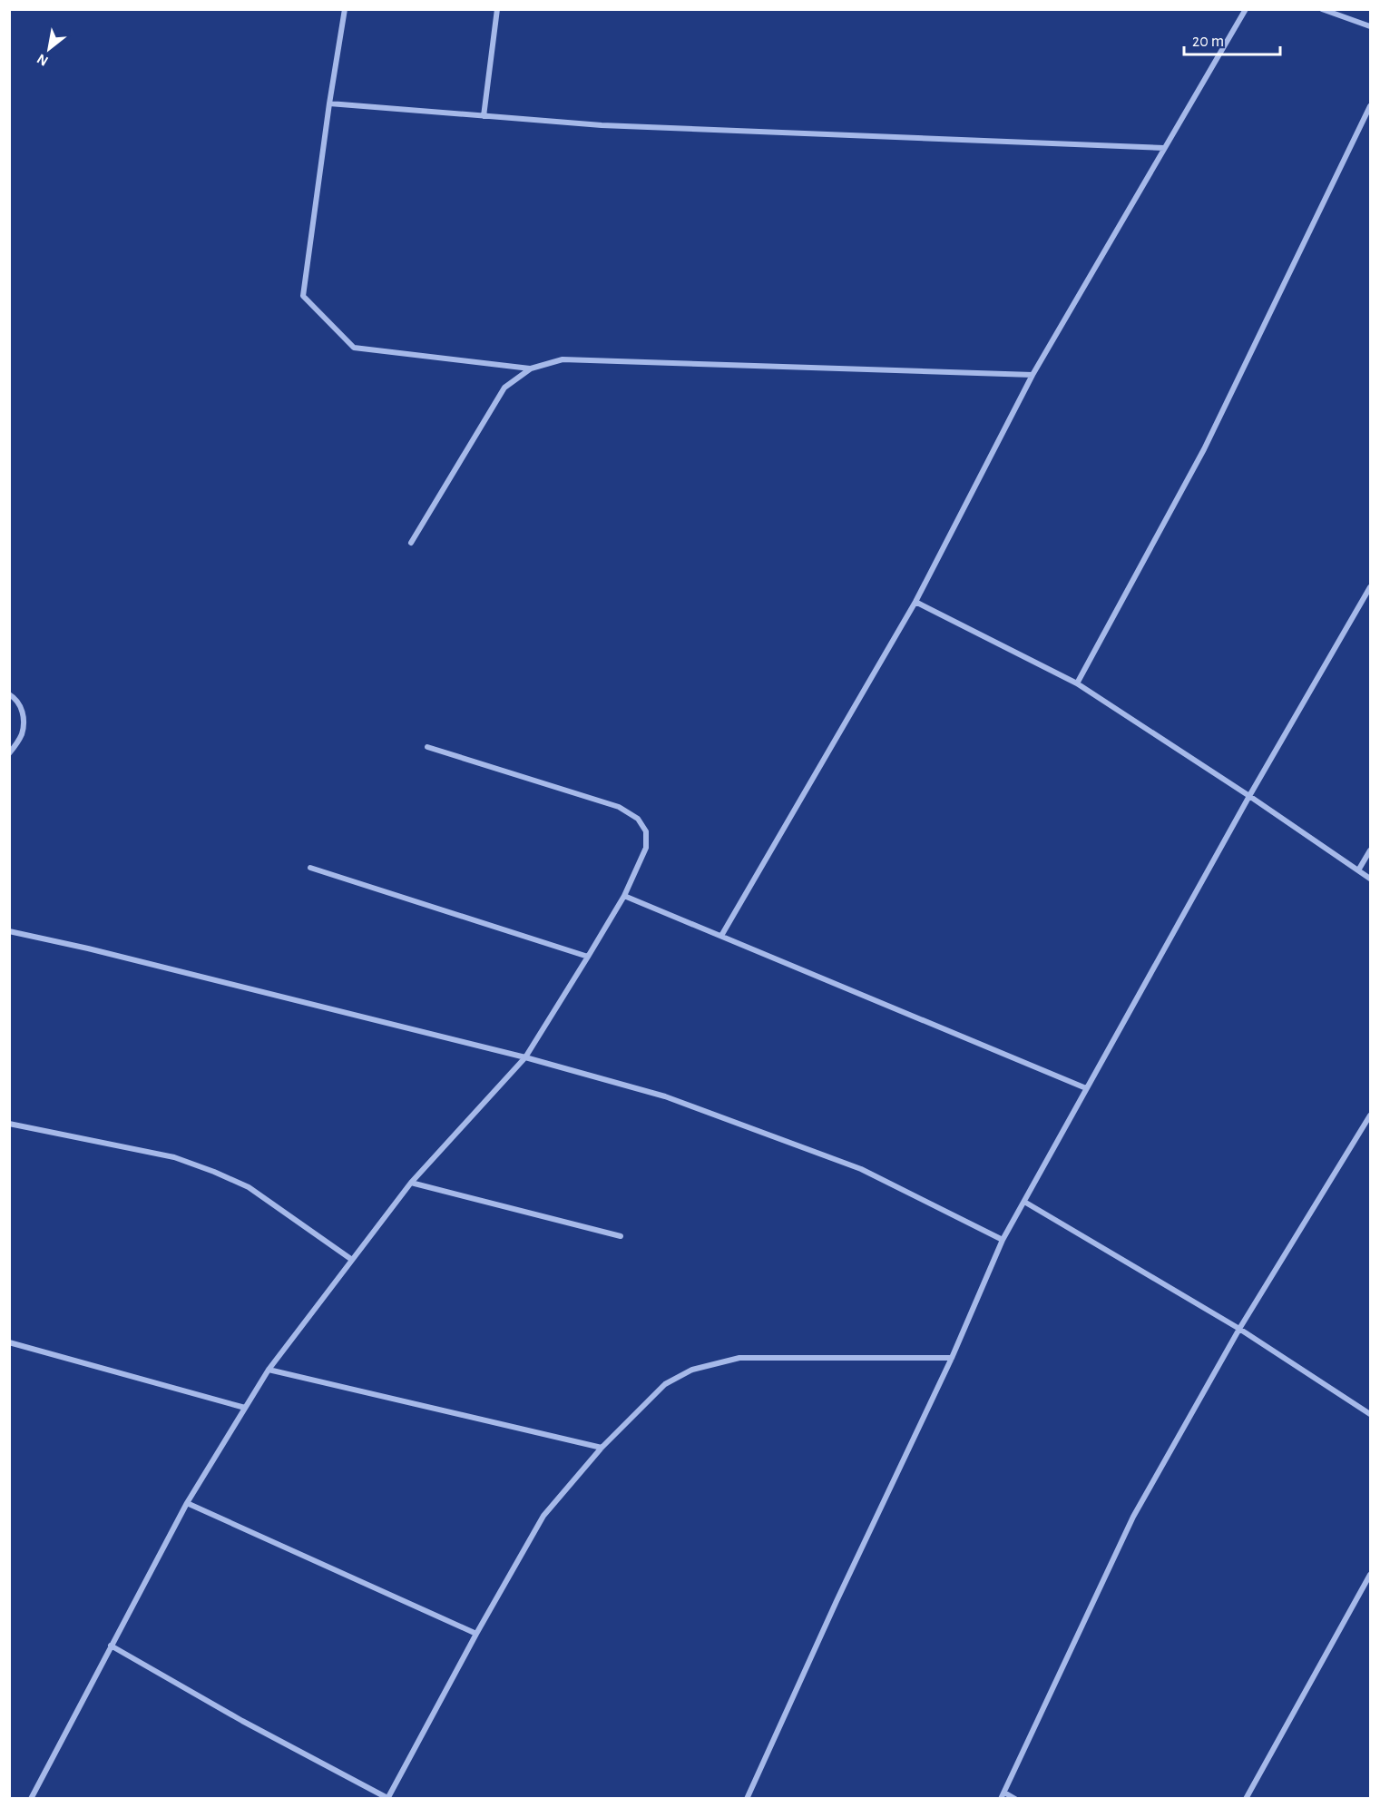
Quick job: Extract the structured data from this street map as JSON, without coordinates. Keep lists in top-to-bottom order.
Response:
{
  "scale_bar": "20 m",
  "north": "bottom left"
}
